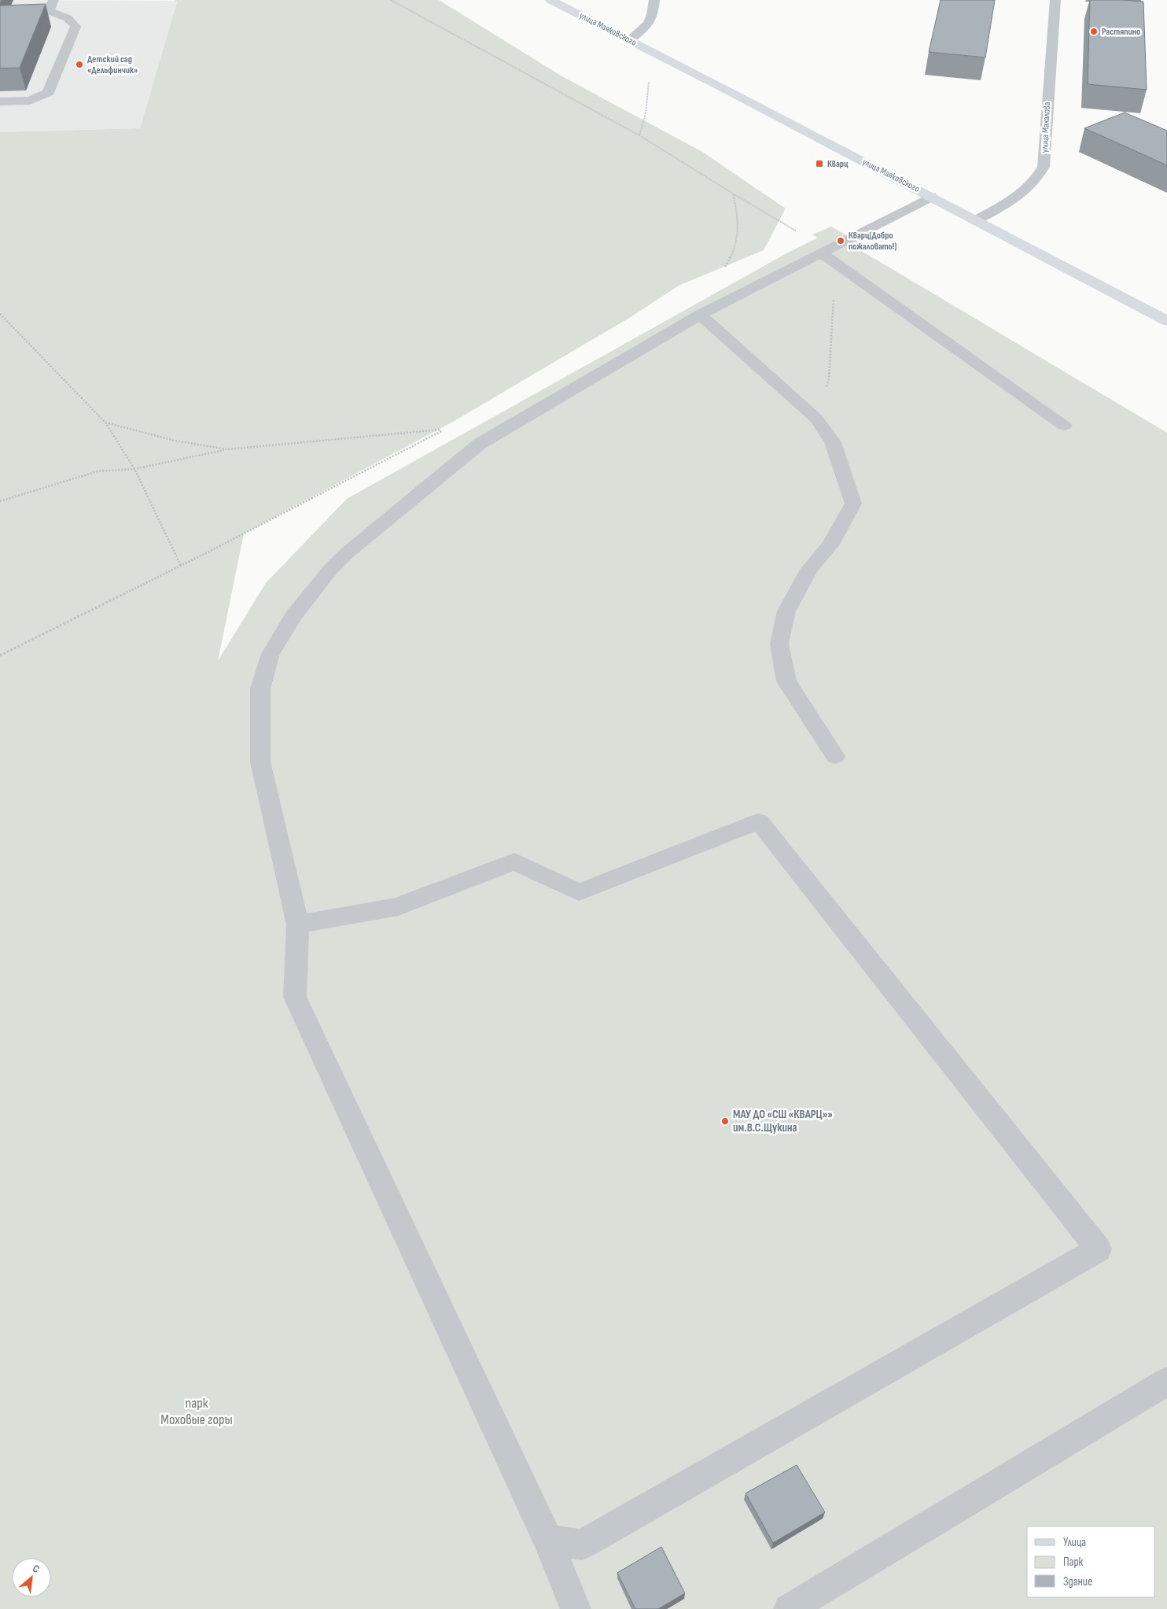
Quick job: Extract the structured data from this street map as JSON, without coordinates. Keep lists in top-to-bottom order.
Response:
{
  "streets": {
    "main road": ["улица Маяковского"],
    "street": ["улица Махалова"]
  },
  "crossings": [
    ["улица Маяковского", "улица Махалова"]
  ],
  "parks": ["парк Моховые горы"],
  "places": {
    "other": [
      "Растяпино",
      "Детский сад «Дельфинчик»",
      "Кварц(Добро пожаловать!)",
      "МАУ ДО «СШ «КВАРЦ»» им.В.С.Щукина"
    ],
    "transit": ["Кварц"]
  },
  "legend": ["Улица", "Парк", "Здание"],
  "north": "top right"
}
